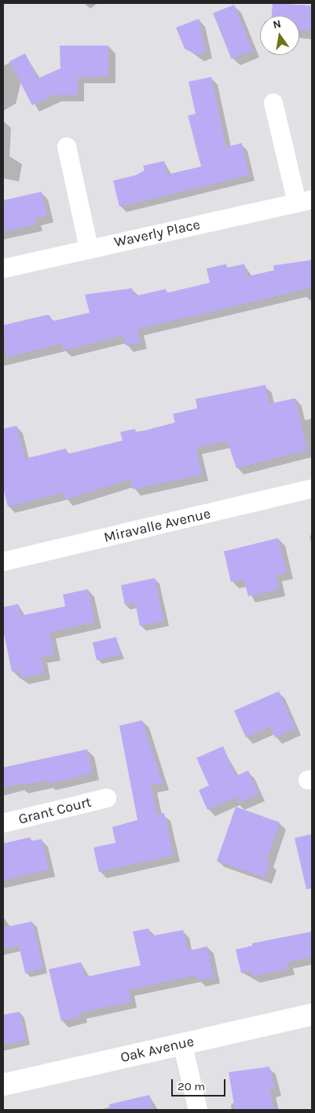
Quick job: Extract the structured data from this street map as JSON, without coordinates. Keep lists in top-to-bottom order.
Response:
{
  "streets": {
    "street": [
      "Waverly Place",
      "Miravalle Avenue",
      "Grant Court",
      "Oak Avenue"
    ]
  },
  "scale_bar": "20 m",
  "north": "top"
}
